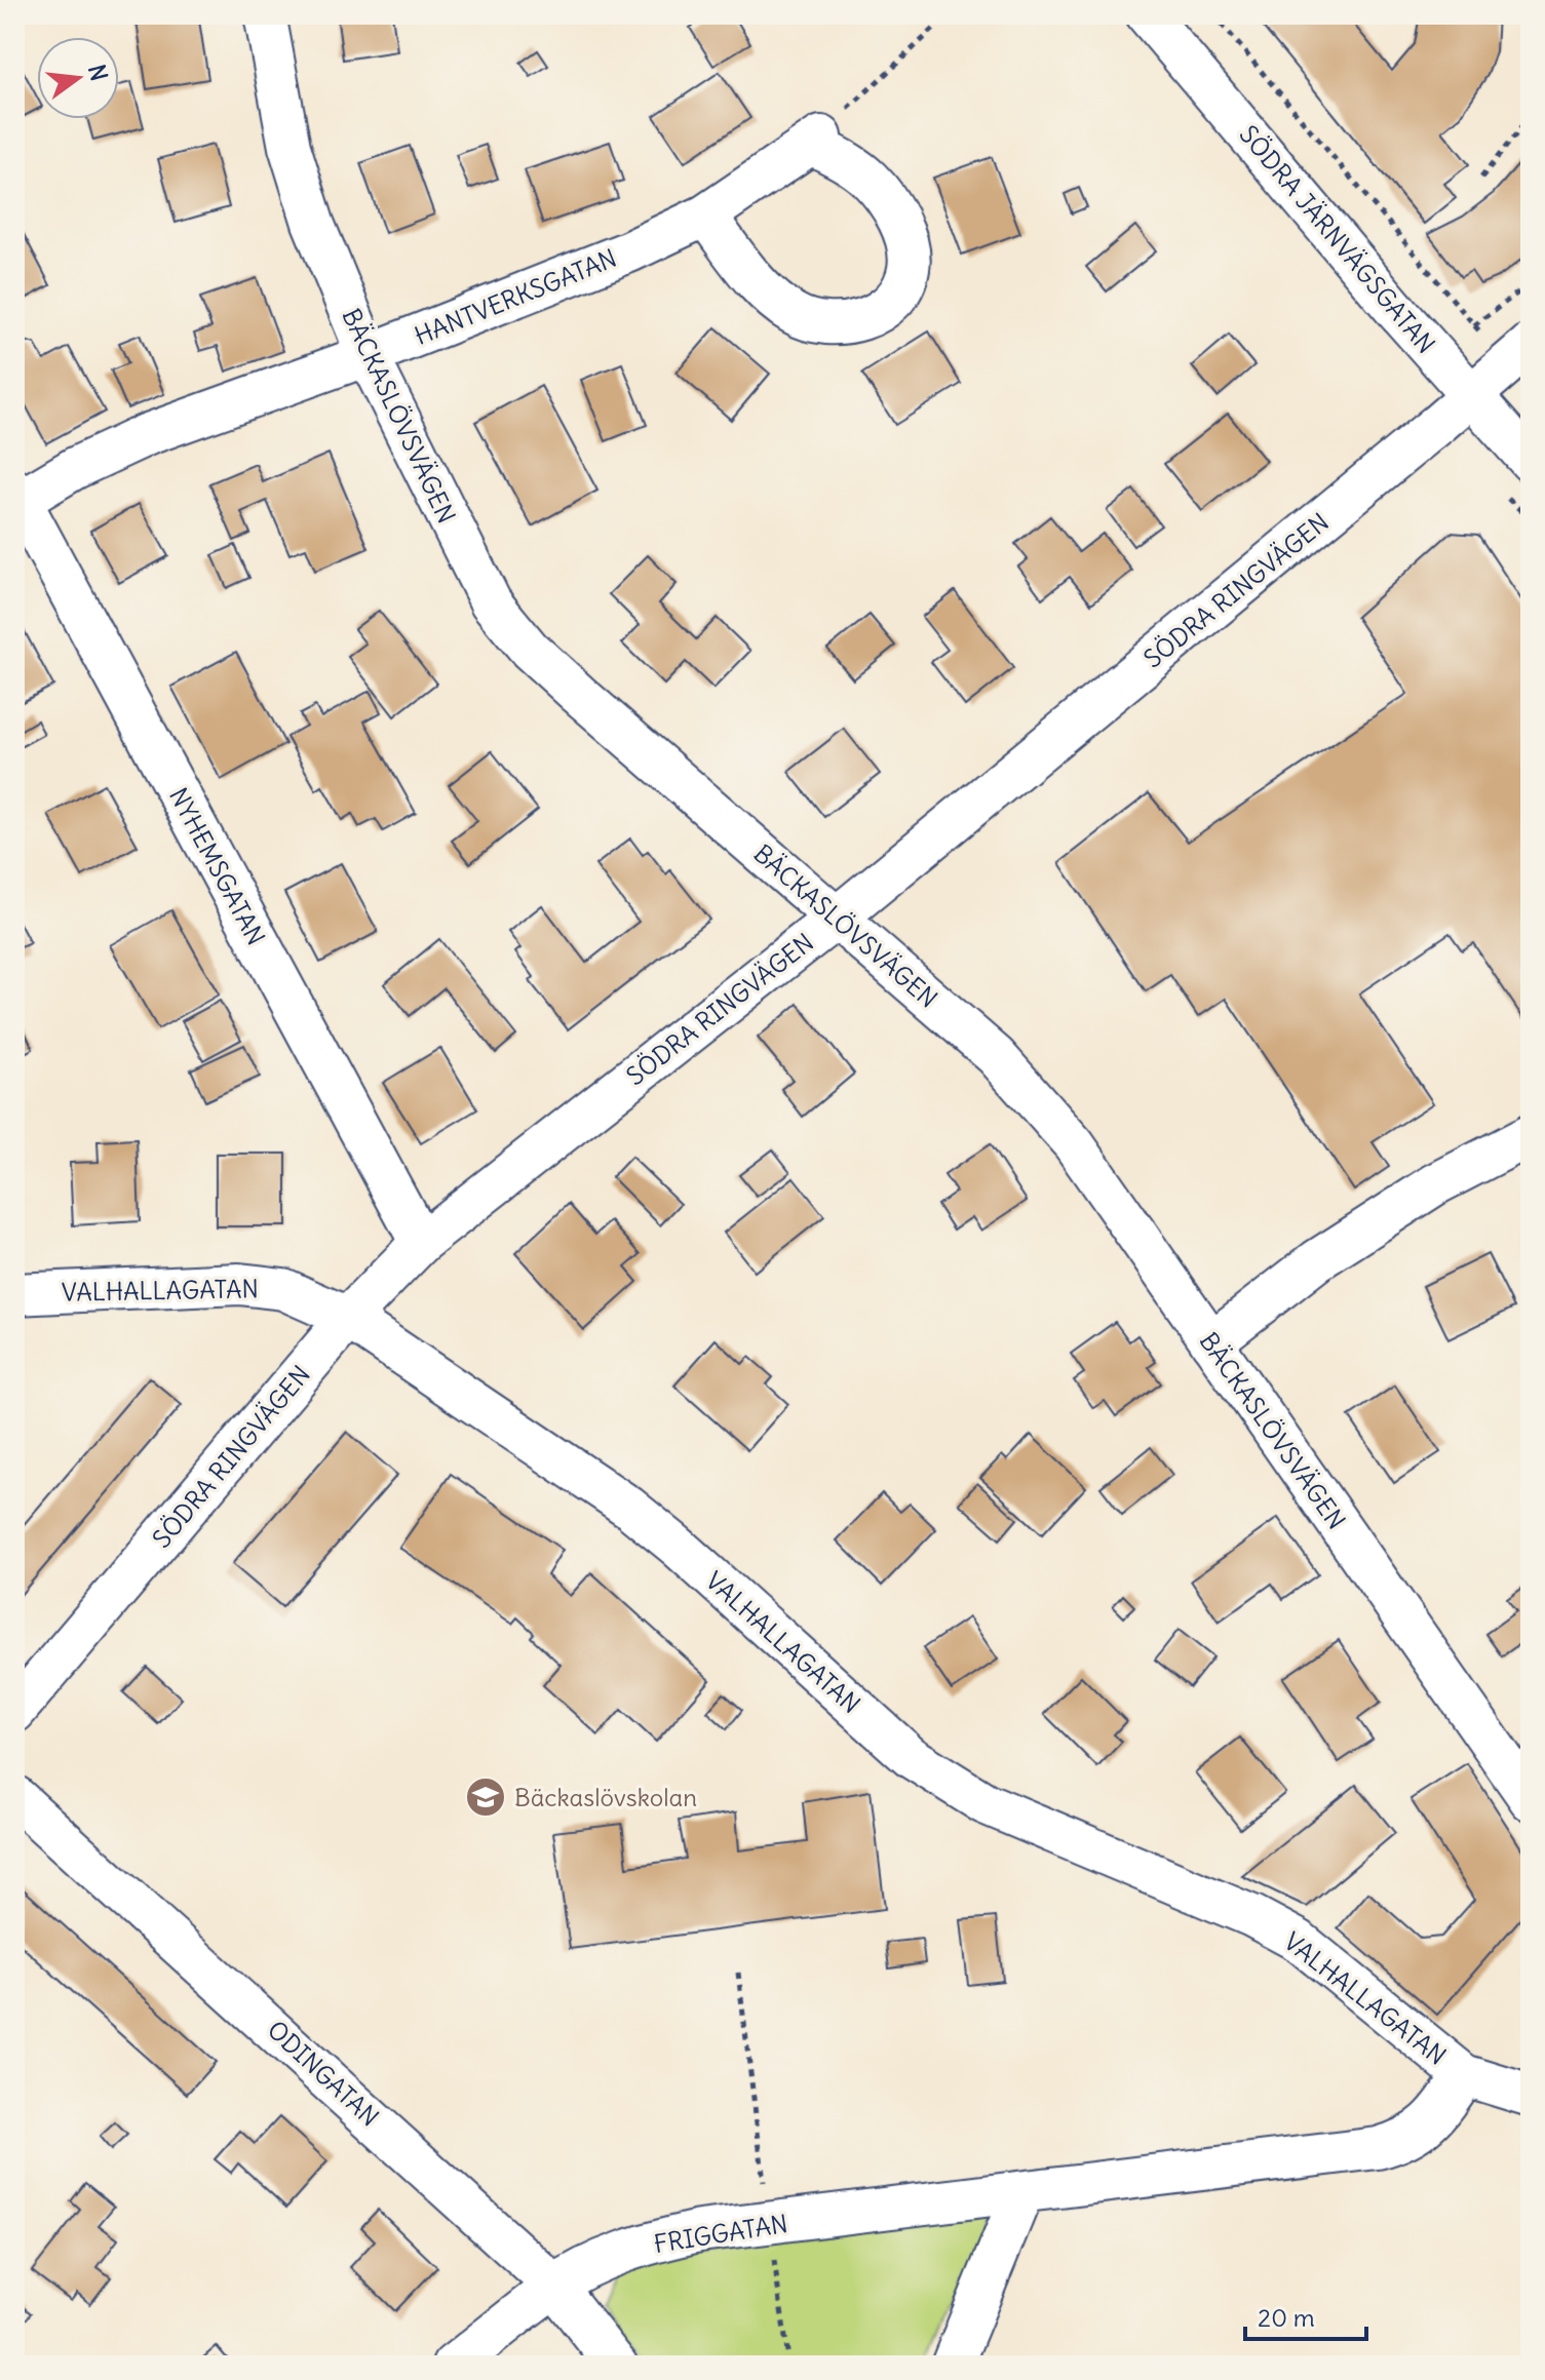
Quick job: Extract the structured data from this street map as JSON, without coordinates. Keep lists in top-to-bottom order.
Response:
{
  "streets": {
    "street": [
      "SÖDRA JÄRNVÄGSGATAN",
      "HANTVERKSGATAN",
      "BÄCKASLÖVSVÄGEN",
      "SÖDRA RINGVÄGEN",
      "NYHEMSGATAN",
      "VALHALLAGATAN",
      "ODINGATAN",
      "FRIGGATAN"
    ]
  },
  "crossings": [
    ["SÖDRA JÄRNVÄGSGATAN", "SÖDRA RINGVÄGEN"],
    ["HANTVERKSGATAN", "BÄCKASLÖVSVÄGEN"],
    ["HANTVERKSGATAN", "NYHEMSGATAN"],
    ["BÄCKASLÖVSVÄGEN", "SÖDRA RINGVÄGEN"],
    ["SÖDRA RINGVÄGEN", "NYHEMSGATAN"],
    ["SÖDRA RINGVÄGEN", "VALHALLAGATAN"],
    ["VALHALLAGATAN", "FRIGGATAN"],
    ["ODINGATAN", "FRIGGATAN"]
  ],
  "places": {
    "school or university": ["Bäckaslövskolan"]
  },
  "scale_bar": "20 m",
  "north": "right"
}
